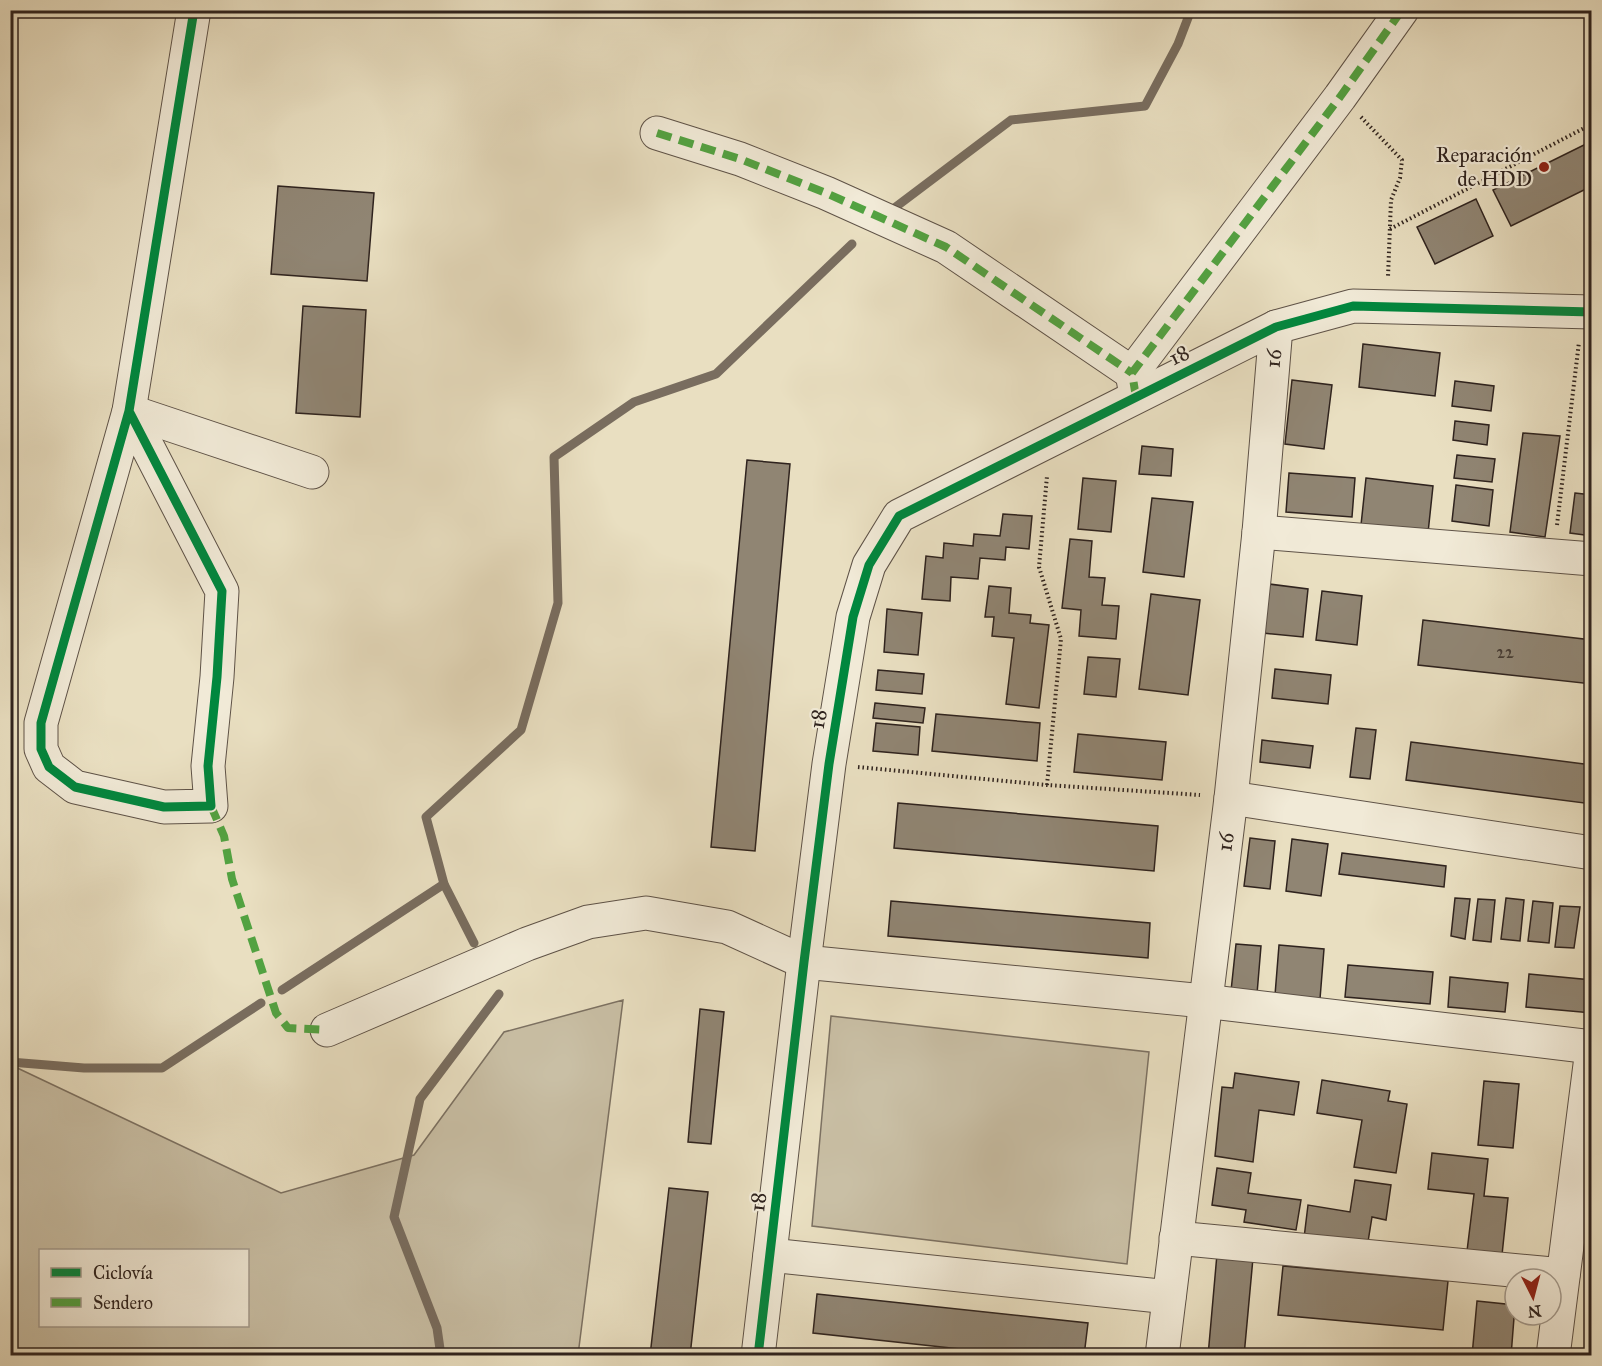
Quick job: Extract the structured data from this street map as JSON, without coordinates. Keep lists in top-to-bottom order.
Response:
{
  "streets": {
    "street": ["18", "16"]
  },
  "crossings": [
    ["18", "16"]
  ],
  "places": ["Reparación de HDD"],
  "house_numbers": ["22"],
  "legend": ["Ciclovía", "Sendero"],
  "north": "bottom"
}
